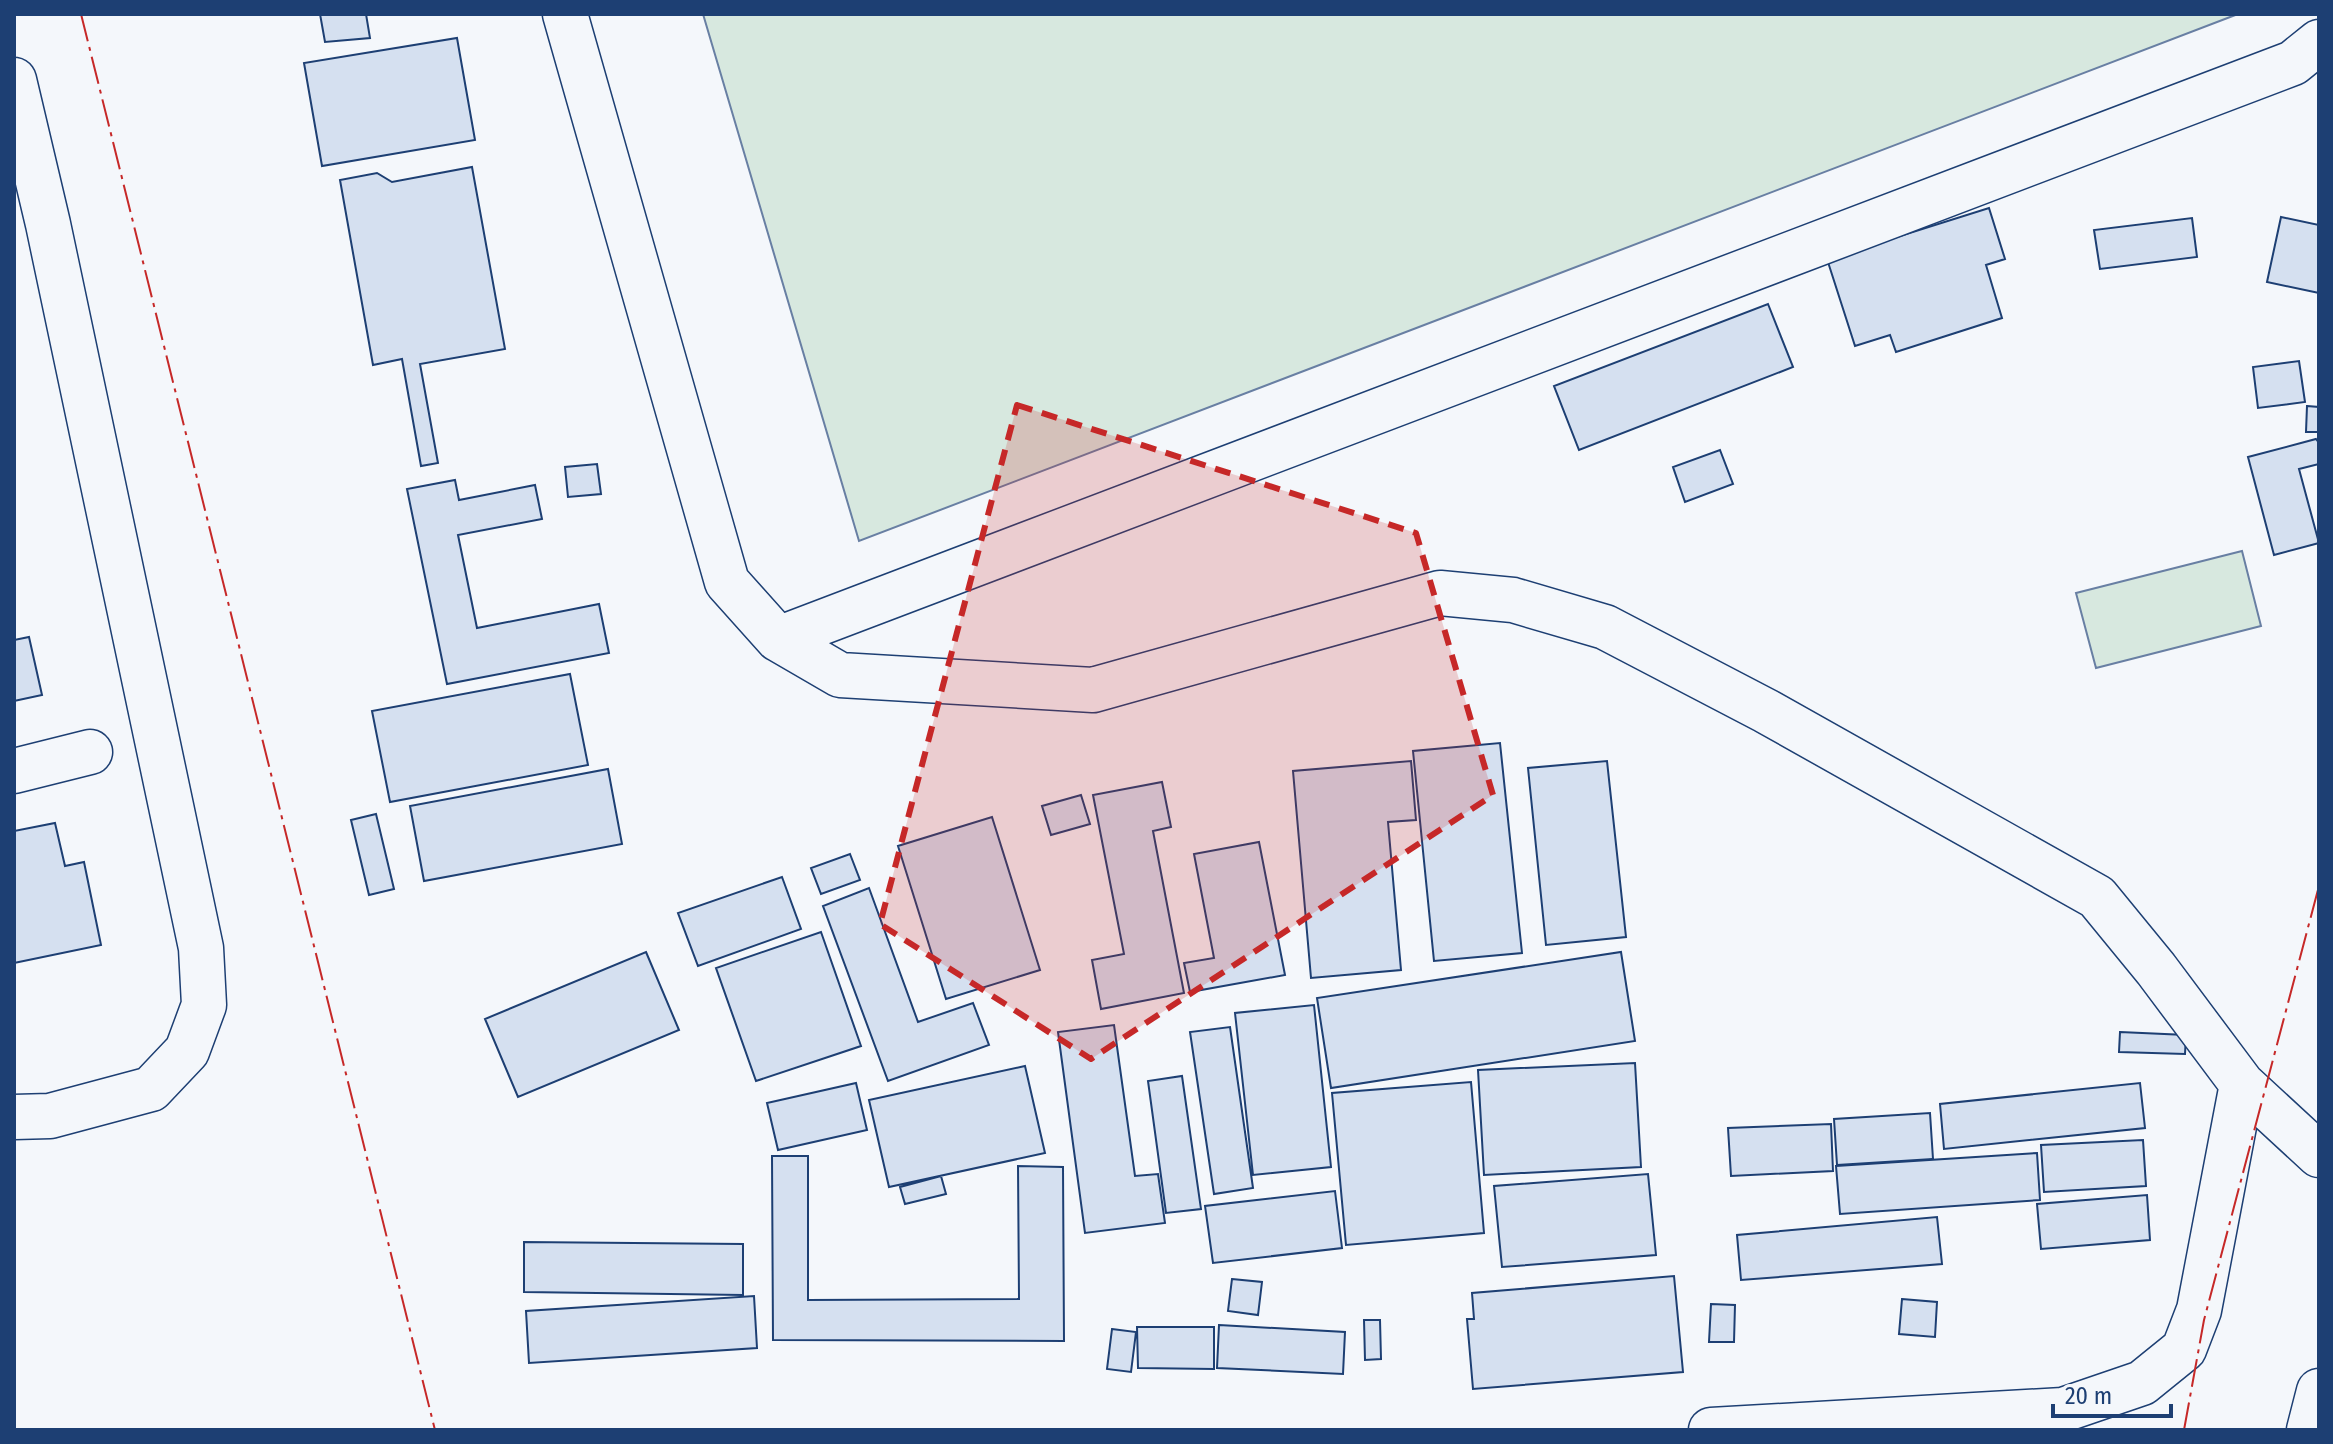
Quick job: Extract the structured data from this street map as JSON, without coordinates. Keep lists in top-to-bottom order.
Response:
{
  "scale_bar": "20 m"
}
